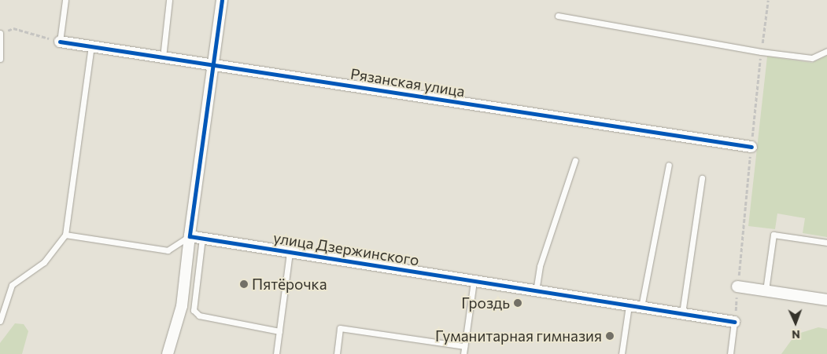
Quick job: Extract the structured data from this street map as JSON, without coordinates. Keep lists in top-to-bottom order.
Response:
{
  "streets": {
    "street": ["Рязанская улица", "улица Дзержинского"]
  },
  "places": ["Пятёрочка", "Гроздь", "Гуманитарная гимназия"],
  "north": "bottom"
}
